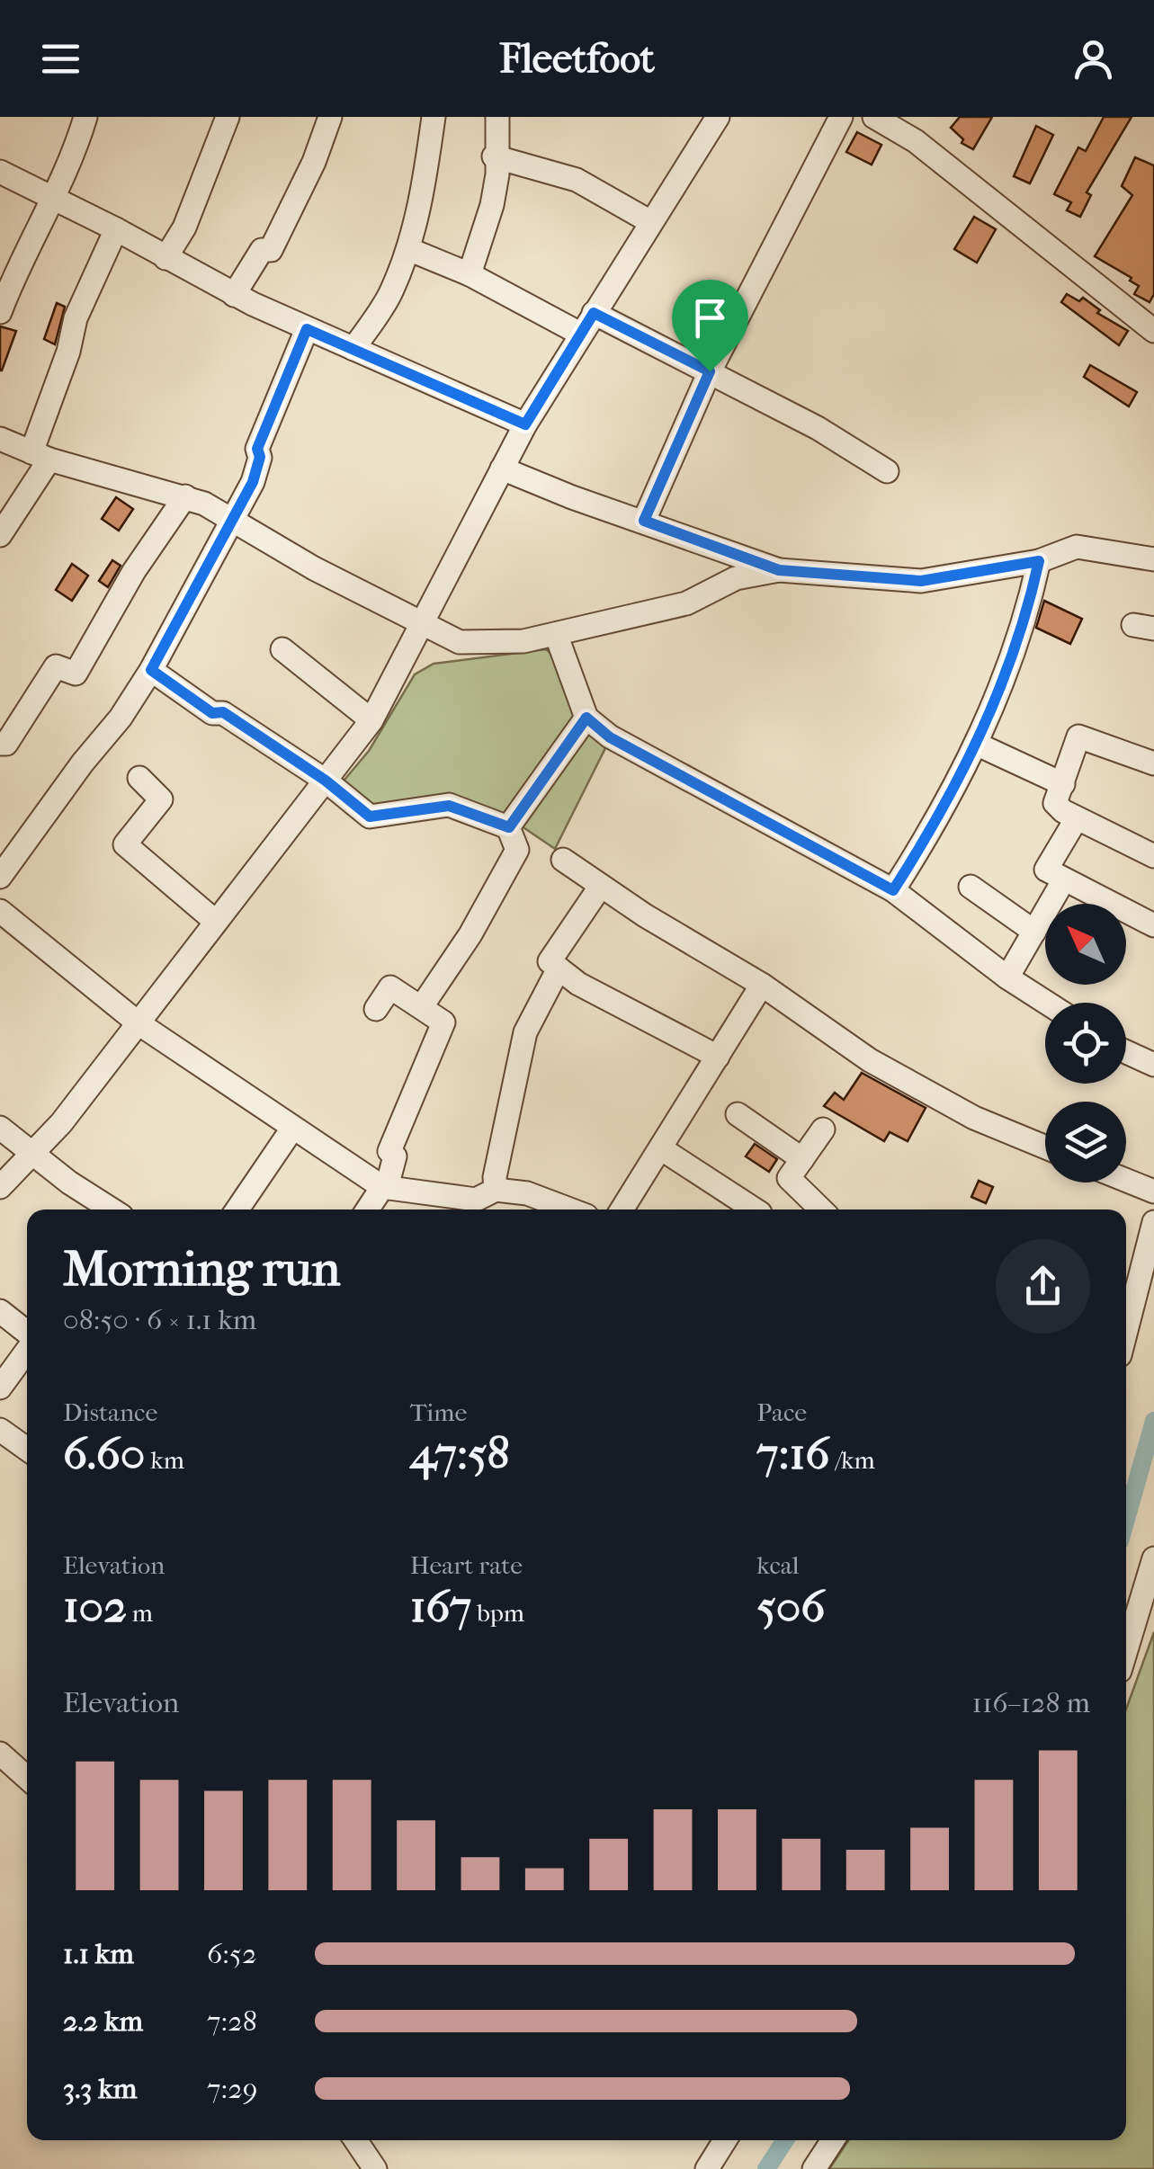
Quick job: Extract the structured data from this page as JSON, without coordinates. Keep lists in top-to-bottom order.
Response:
{
  "north": "top left",
  "page": {
    "header": "Fleetfoot",
    "heading": ["Morning run", "08:50 · 6 × 1.1 km"],
    "stats": [
      ["Distance", "6.60 km"],
      ["Time", "47:58"],
      ["Pace", "7:16 /km"],
      ["Elevation", "102 m"],
      ["Heart rate", "167 bpm"],
      ["kcal", "506"]
    ],
    "chart": ["Elevation", "116–128 m"],
    "list": [
      {
        "name": "1.1 km",
        "note": "6:52"
      },
      {
        "name": "2.2 km",
        "note": "7:28"
      },
      {
        "name": "3.3 km",
        "note": "7:29"
      }
    ]
  }
}
